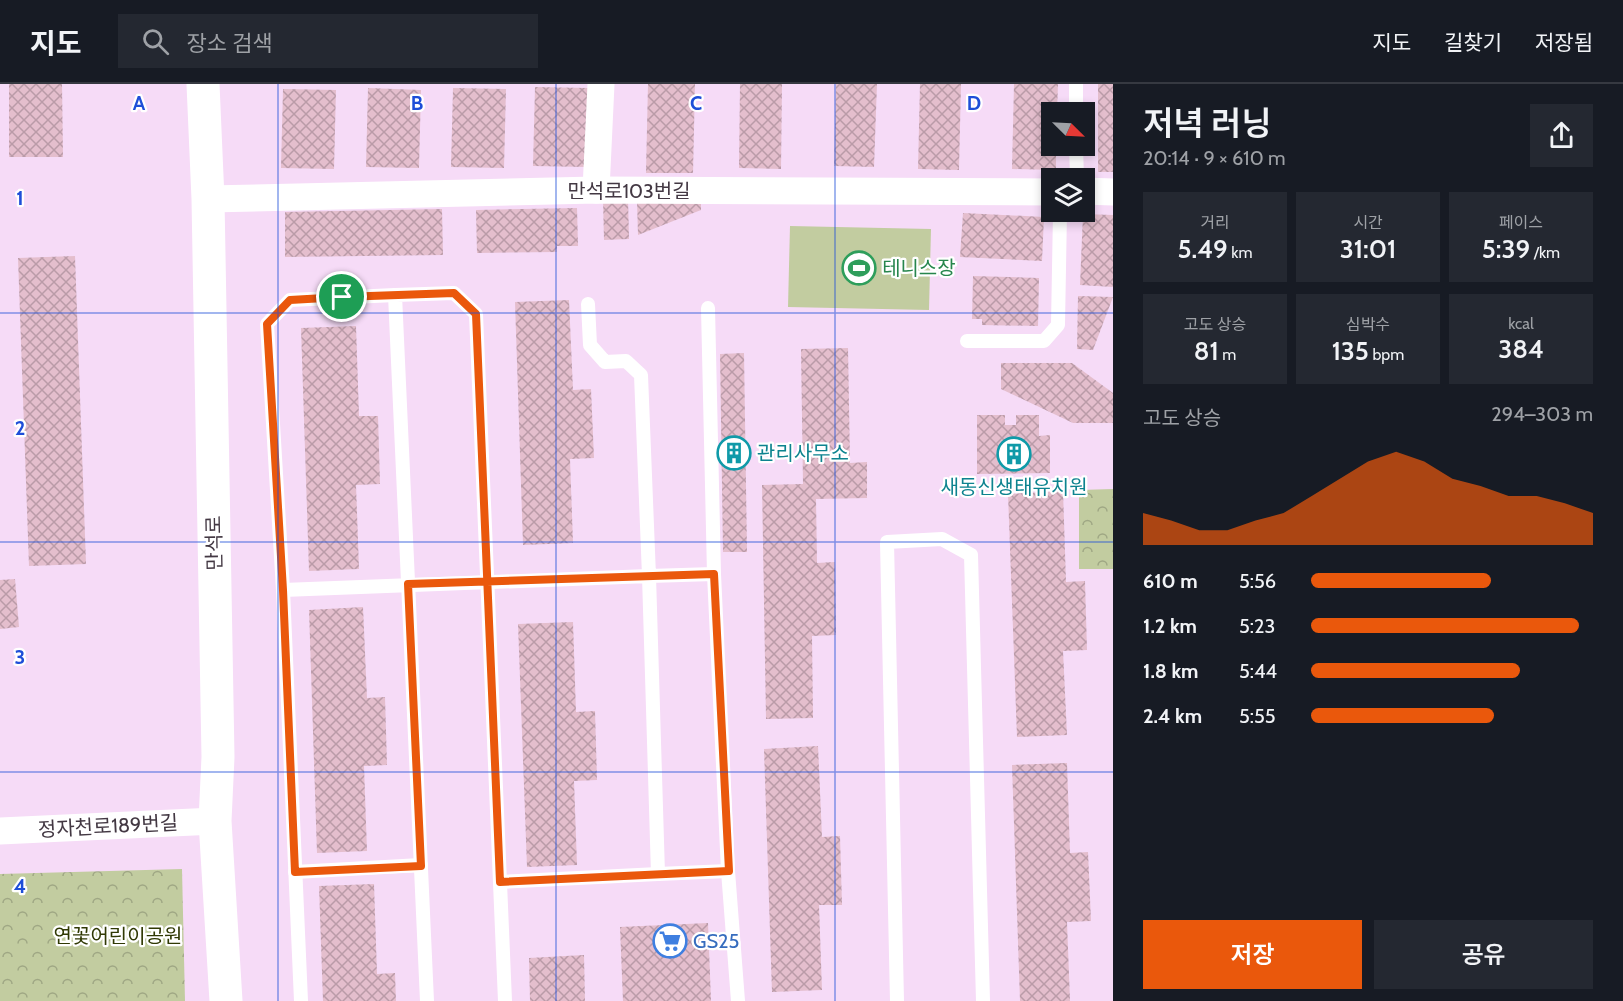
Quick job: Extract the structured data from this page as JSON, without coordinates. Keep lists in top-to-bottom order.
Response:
{
  "streets": {
    "main road": ["만석로"],
    "street": ["만석로103번길", "정자천로189번길"]
  },
  "crossings": [
    ["만석로103번길", "만석로"],
    ["만석로", "정자천로189번길"]
  ],
  "parks": ["연꽃어린이공원"],
  "places": {
    "sports": ["테니스장"],
    "building": ["관리사무소", "새동신생태유치원"],
    "supermarket": ["GS25"]
  },
  "north": "bottom right",
  "page": {
    "header": "지도",
    "search": "장소 검색",
    "nav": ["지도", "길찾기", "저장됨"],
    "heading": ["저녁 러닝", "20:14 · 9 × 610 m"],
    "stats": [
      ["거리", "5.49 km"],
      ["시간", "31:01"],
      ["페이스", "5:39 /km"],
      ["고도 상승", "81 m"],
      ["심박수", "135 bpm"],
      ["kcal", "384"]
    ],
    "chart": ["고도 상승", "294–303 m"],
    "list": [
      {
        "name": "610 m",
        "note": "5:56"
      },
      {
        "name": "1.2 km",
        "note": "5:23"
      },
      {
        "name": "1.8 km",
        "note": "5:44"
      },
      {
        "name": "2.4 km",
        "note": "5:55"
      }
    ],
    "buttons": ["저장", "공유"]
  },
  "grid": {
    "columns": [
      "A",
      "B",
      "C",
      "D"
    ],
    "rows": [
      "1",
      "2",
      "3",
      "4"
    ]
  }
}
